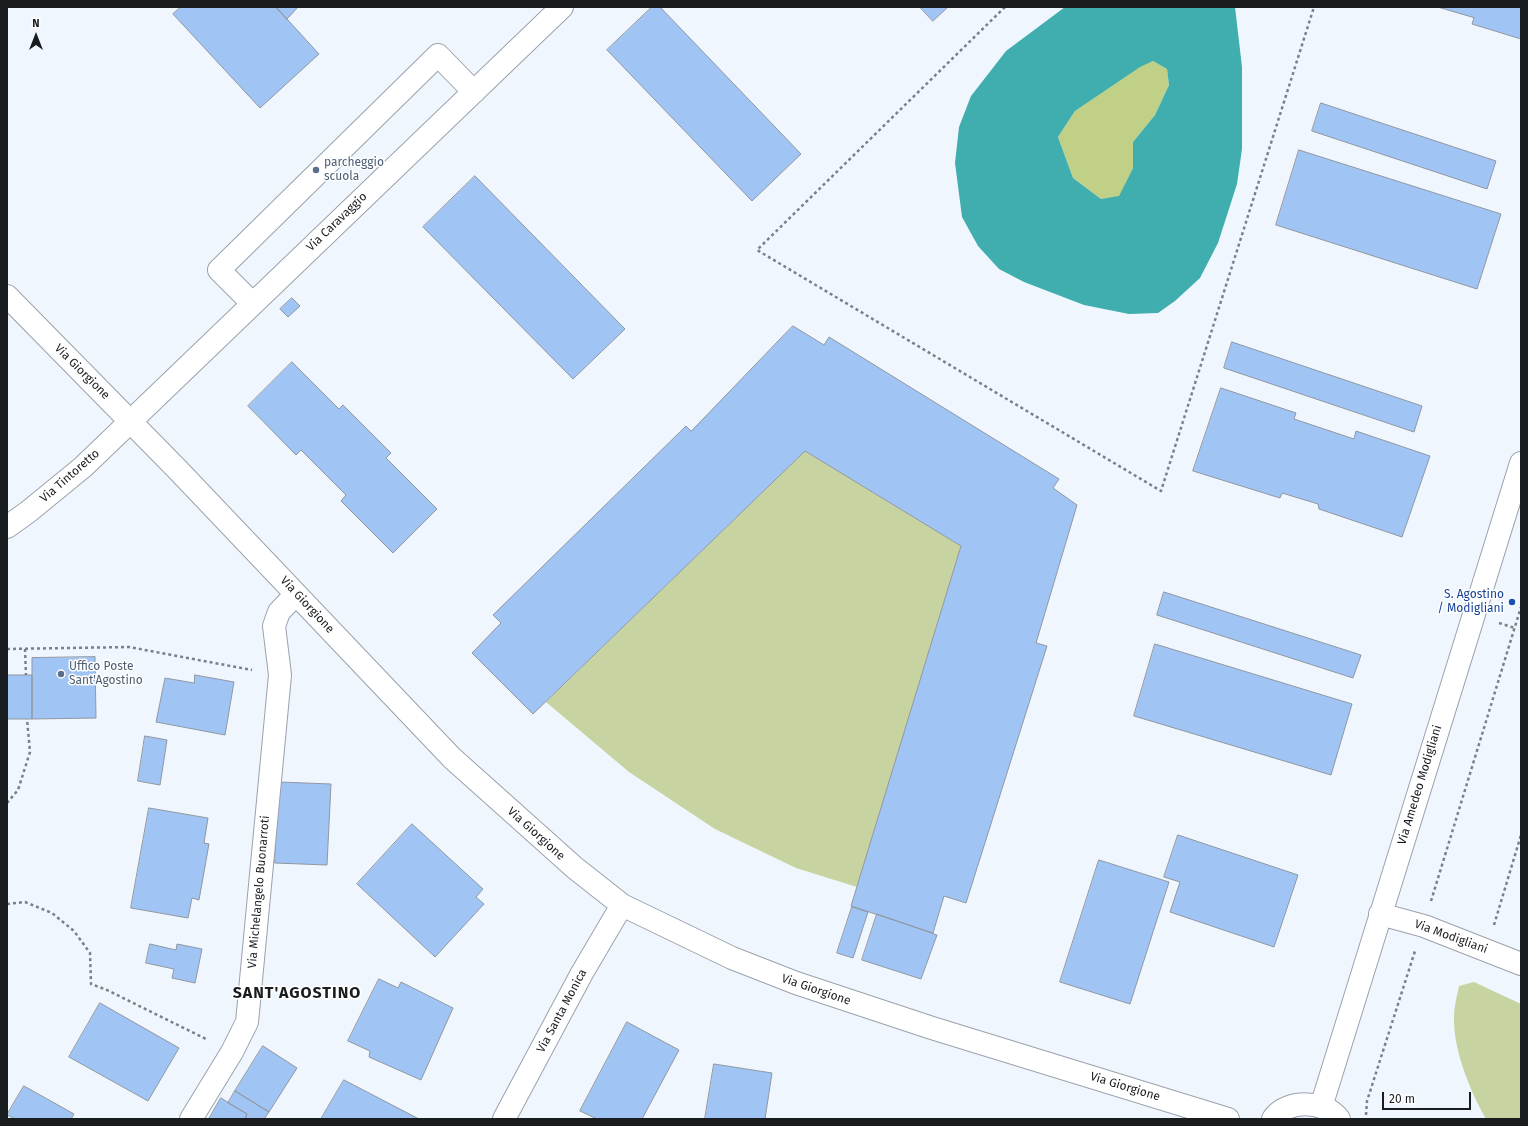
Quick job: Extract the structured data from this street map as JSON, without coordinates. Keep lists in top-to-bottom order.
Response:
{
  "streets": {
    "street": [
      "Via Caravaggio",
      "Via Giorgione",
      "Via Tintoretto",
      "Via Amedeo Modigliani",
      "Via Michelangelo Buonarroti",
      "Via Modigliani",
      "Via Santa Monica"
    ]
  },
  "crossings": [
    ["Via Caravaggio", "Via Giorgione"],
    ["Via Caravaggio", "Via Tintoretto"],
    ["Via Giorgione", "Via Tintoretto"],
    ["Via Giorgione", "Via Michelangelo Buonarroti"],
    ["Via Giorgione", "Via Santa Monica"],
    ["Via Amedeo Modigliani", "Via Modigliani"]
  ],
  "districts": ["SANT'AGOSTINO"],
  "places": ["parcheggio scuola", "S. Agostino / Modigliani", "Uffico Poste Sant'Agostino"],
  "scale_bar": "20 m",
  "north": "top"
}
